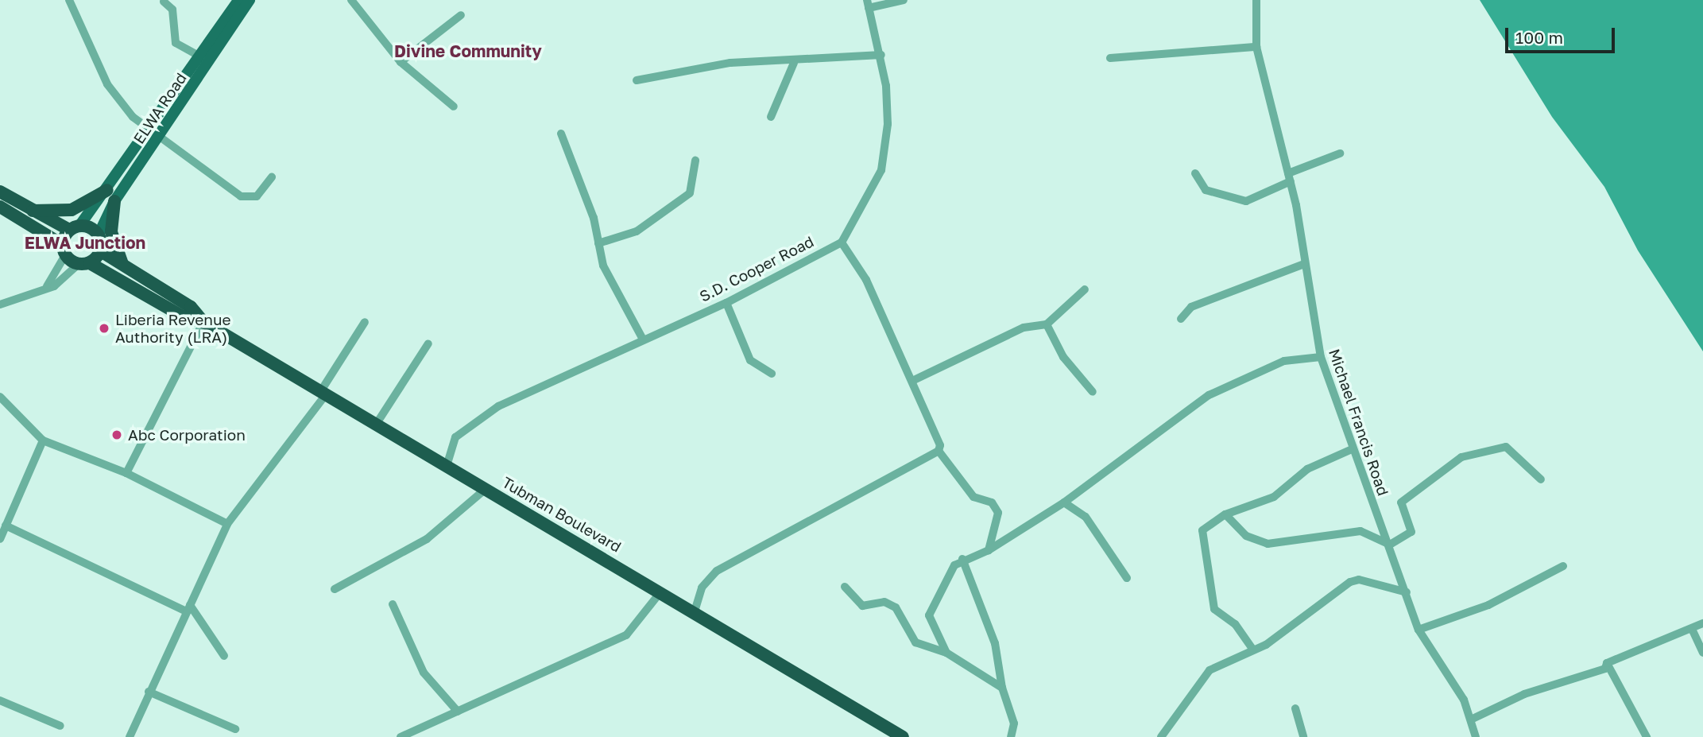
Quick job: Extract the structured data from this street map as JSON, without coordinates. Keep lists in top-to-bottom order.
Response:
{
  "streets": {
    "highway": ["Tubman Boulevard"],
    "main road": ["ELWA Road"],
    "street": ["S.D. Cooper Road", "Michael Francis Road"]
  },
  "crossings": [
    ["S.D. Cooper Road", "Tubman Boulevard"]
  ],
  "districts": ["Divine Community", "ELWA Junction"],
  "places": ["Liberia Revenue Authority (LRA)", "Abc Corporation"],
  "scale_bar": "100 m"
}
